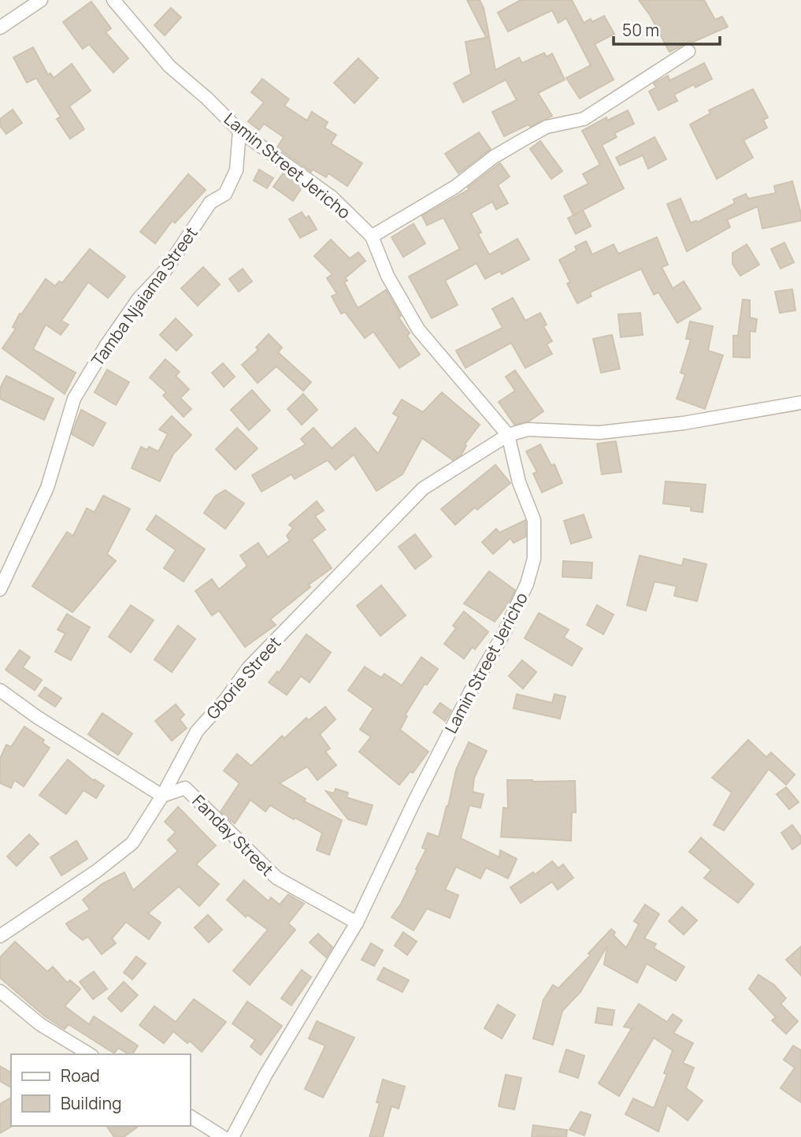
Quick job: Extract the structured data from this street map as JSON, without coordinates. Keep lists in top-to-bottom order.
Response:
{
  "streets": {
    "street": [
      "Lamin Street Jericho",
      "Tamba Njaiama Street",
      "Gborie Street",
      "Fanday Street"
    ]
  },
  "crossings": [
    ["Lamin Street Jericho", "Tamba Njaiama Street"],
    ["Lamin Street Jericho", "Gborie Street"],
    ["Lamin Street Jericho", "Fanday Street"],
    ["Gborie Street", "Fanday Street"]
  ],
  "legend": ["Road", "Building"],
  "scale_bar": "50 m"
}
